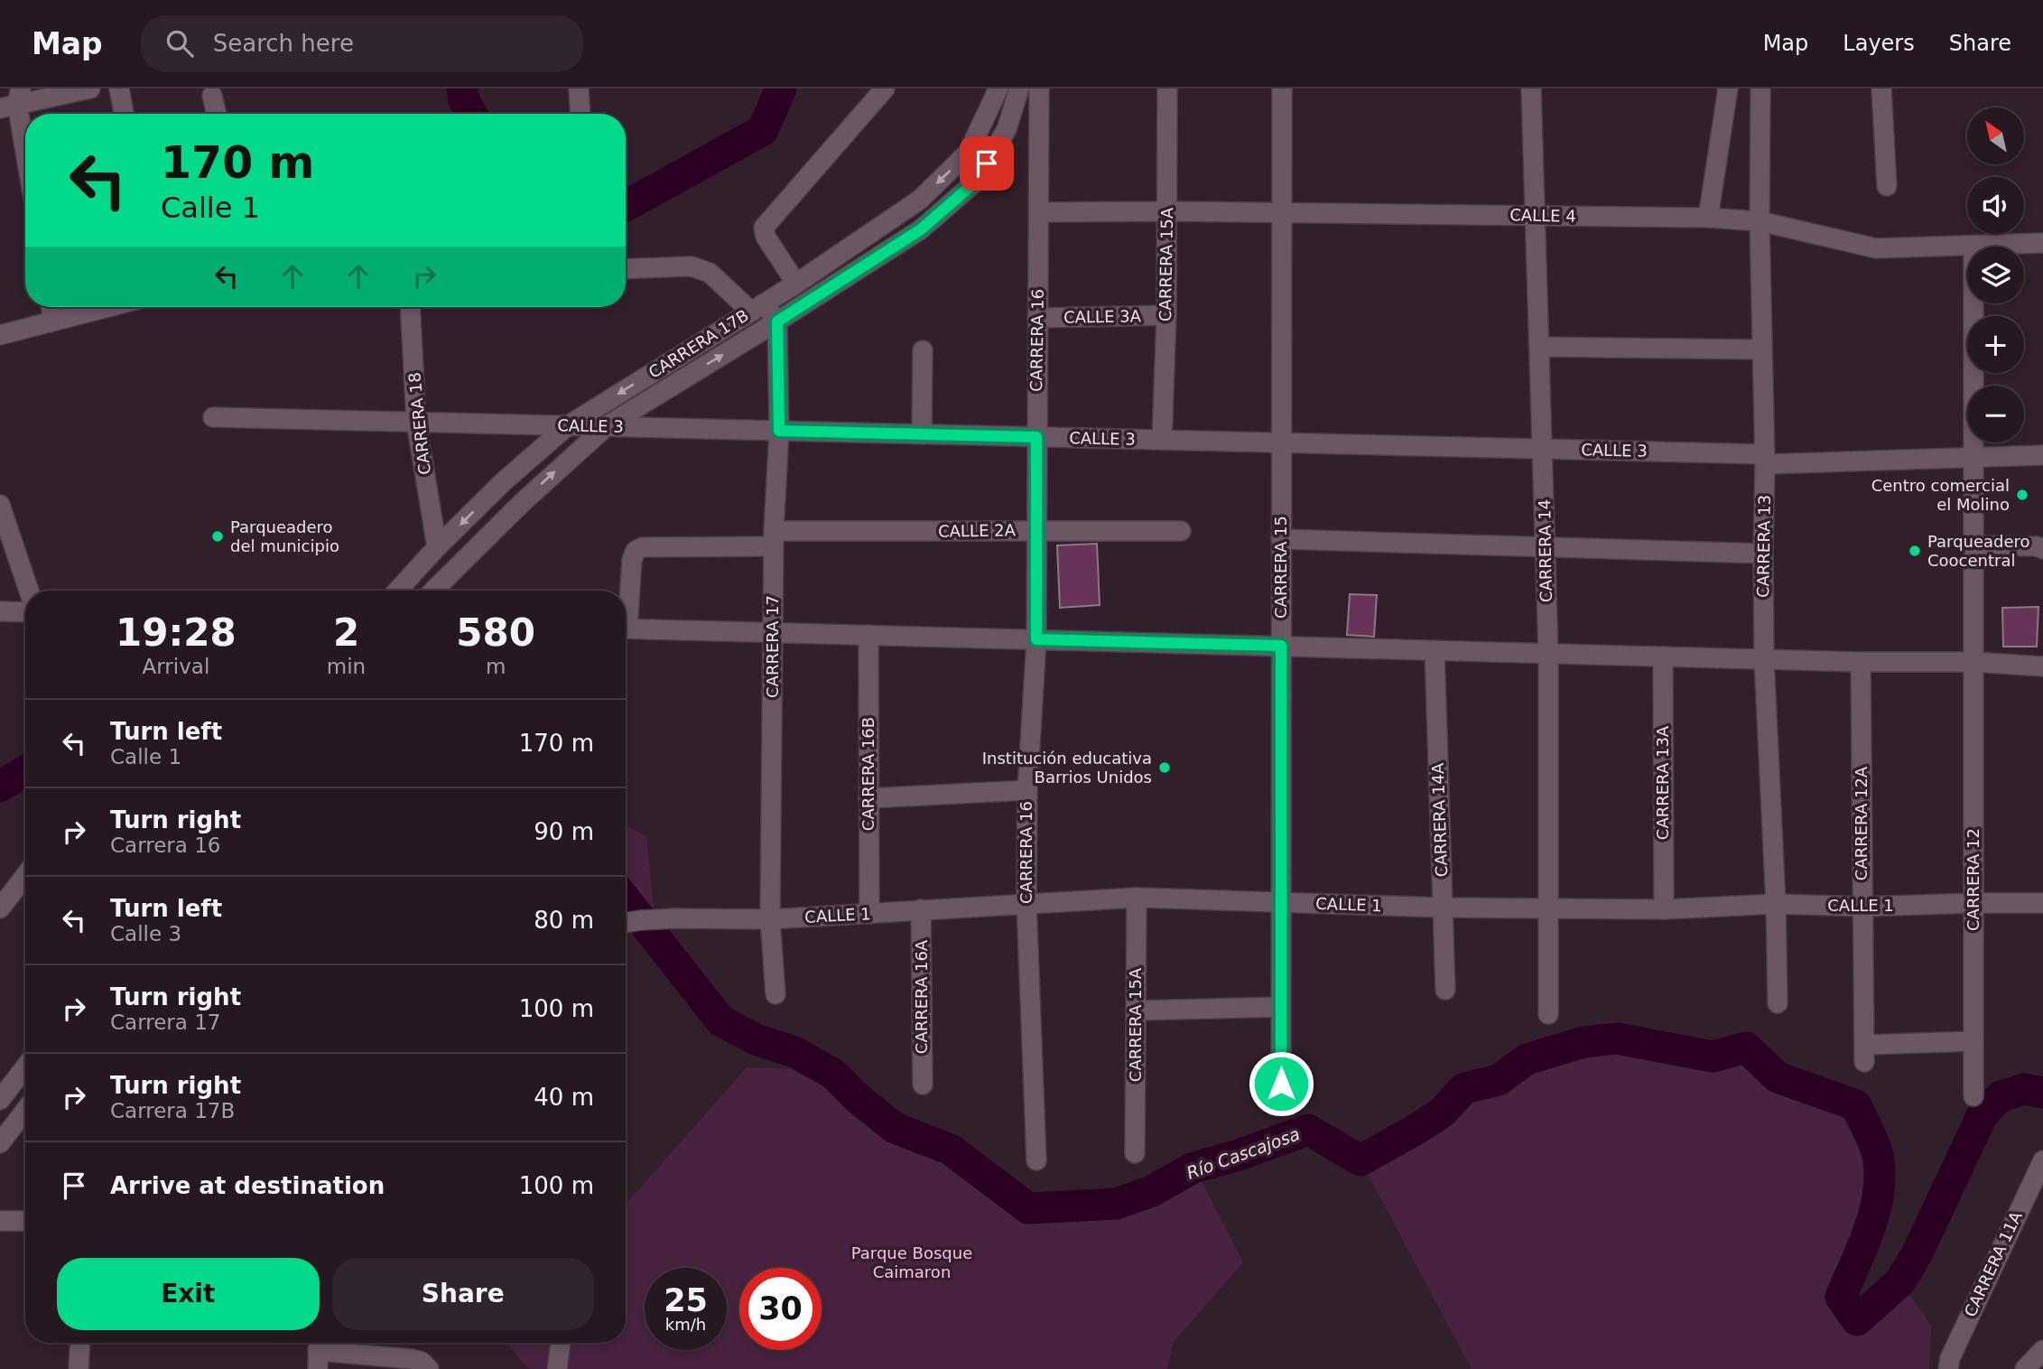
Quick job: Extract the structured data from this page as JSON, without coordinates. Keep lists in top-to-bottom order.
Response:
{
  "streets": {
    "street": [
      "CALLE 4",
      "CARRERA 15A",
      "CALLE 3A",
      "CARRERA 16",
      "CARRERA 17B",
      "CARRERA 18",
      "CALLE 3",
      "CALLE 2A",
      "CARRERA 13",
      "CARRERA 14",
      "CARRERA 15",
      "CARRERA 17",
      "CARRERA 16B",
      "CARRERA 13A",
      "CARRERA 14A",
      "CARRERA 12A",
      "CARRERA 12",
      "CALLE 1",
      "CARRERA 16A",
      "CARRERA 11A"
    ]
  },
  "crossings": [
    ["CALLE 4", "CARRERA 15A"],
    ["CALLE 4", "CARRERA 16"],
    ["CALLE 4", "CARRERA 13"],
    ["CALLE 4", "CARRERA 14"],
    ["CALLE 4", "CARRERA 15"],
    ["CALLE 4", "CARRERA 12"],
    ["CARRERA 15A", "CALLE 3A"],
    ["CARRERA 15A", "CALLE 3"],
    ["CARRERA 15A", "CALLE 1"],
    ["CALLE 3A", "CARRERA 16"],
    ["CARRERA 16", "CALLE 3"],
    ["CARRERA 16", "CALLE 2A"],
    ["CARRERA 16", "CALLE 1"],
    ["CARRERA 17B", "CARRERA 18"],
    ["CARRERA 17B", "CALLE 3"],
    ["CARRERA 17B", "CARRERA 17"],
    ["CARRERA 18", "CALLE 3"],
    ["CALLE 3", "CARRERA 13"],
    ["CALLE 3", "CARRERA 14"],
    ["CALLE 3", "CARRERA 15"],
    ["CALLE 3", "CARRERA 17"],
    ["CALLE 3", "CARRERA 12"],
    ["CALLE 2A", "CARRERA 17"],
    ["CARRERA 13", "CALLE 1"],
    ["CARRERA 14", "CALLE 1"],
    ["CARRERA 15", "CALLE 1"],
    ["CARRERA 17", "CALLE 1"],
    ["CARRERA 16B", "CALLE 1"],
    ["CARRERA 13A", "CALLE 1"],
    ["CARRERA 14A", "CALLE 1"],
    ["CARRERA 12A", "CARRERA 12"],
    ["CARRERA 12A", "CALLE 1"],
    ["CARRERA 12", "CALLE 1"],
    ["CALLE 1", "CARRERA 16A"]
  ],
  "water": ["Río Cascajosa"],
  "parks": ["Parque Bosque Caimaron"],
  "places": [
    "Centro comercial el Molino",
    "Parqueadero del municipio",
    "Parqueadero Coocentral",
    "Institución educativa Barrios Unidos"
  ],
  "north": "top left",
  "page": {
    "header": "Map",
    "search": "Search here",
    "nav": ["Map", "Layers", "Share"],
    "map_buttons": ["+", "−"],
    "turn": ["170 m", "Calle 1"],
    "eta": [
      "19:28",
      "Arrival",
      "2",
      "min",
      "580",
      "m"
    ],
    "list": [
      {
        "name": "Turn left",
        "note": "Calle 1",
        "value": "170 m"
      },
      {
        "name": "Turn right",
        "note": "Carrera 16",
        "value": "90 m"
      },
      {
        "name": "Turn left",
        "note": "Calle 3",
        "value": "80 m"
      },
      {
        "name": "Turn right",
        "note": "Carrera 17",
        "value": "100 m"
      },
      {
        "name": "Turn right",
        "note": "Carrera 17B",
        "value": "40 m"
      },
      {
        "name": "Arrive at destination",
        "value": "100 m"
      }
    ],
    "buttons": ["Exit", "Share"],
    "speed": "25 km/h",
    "limit": "30"
  }
}
